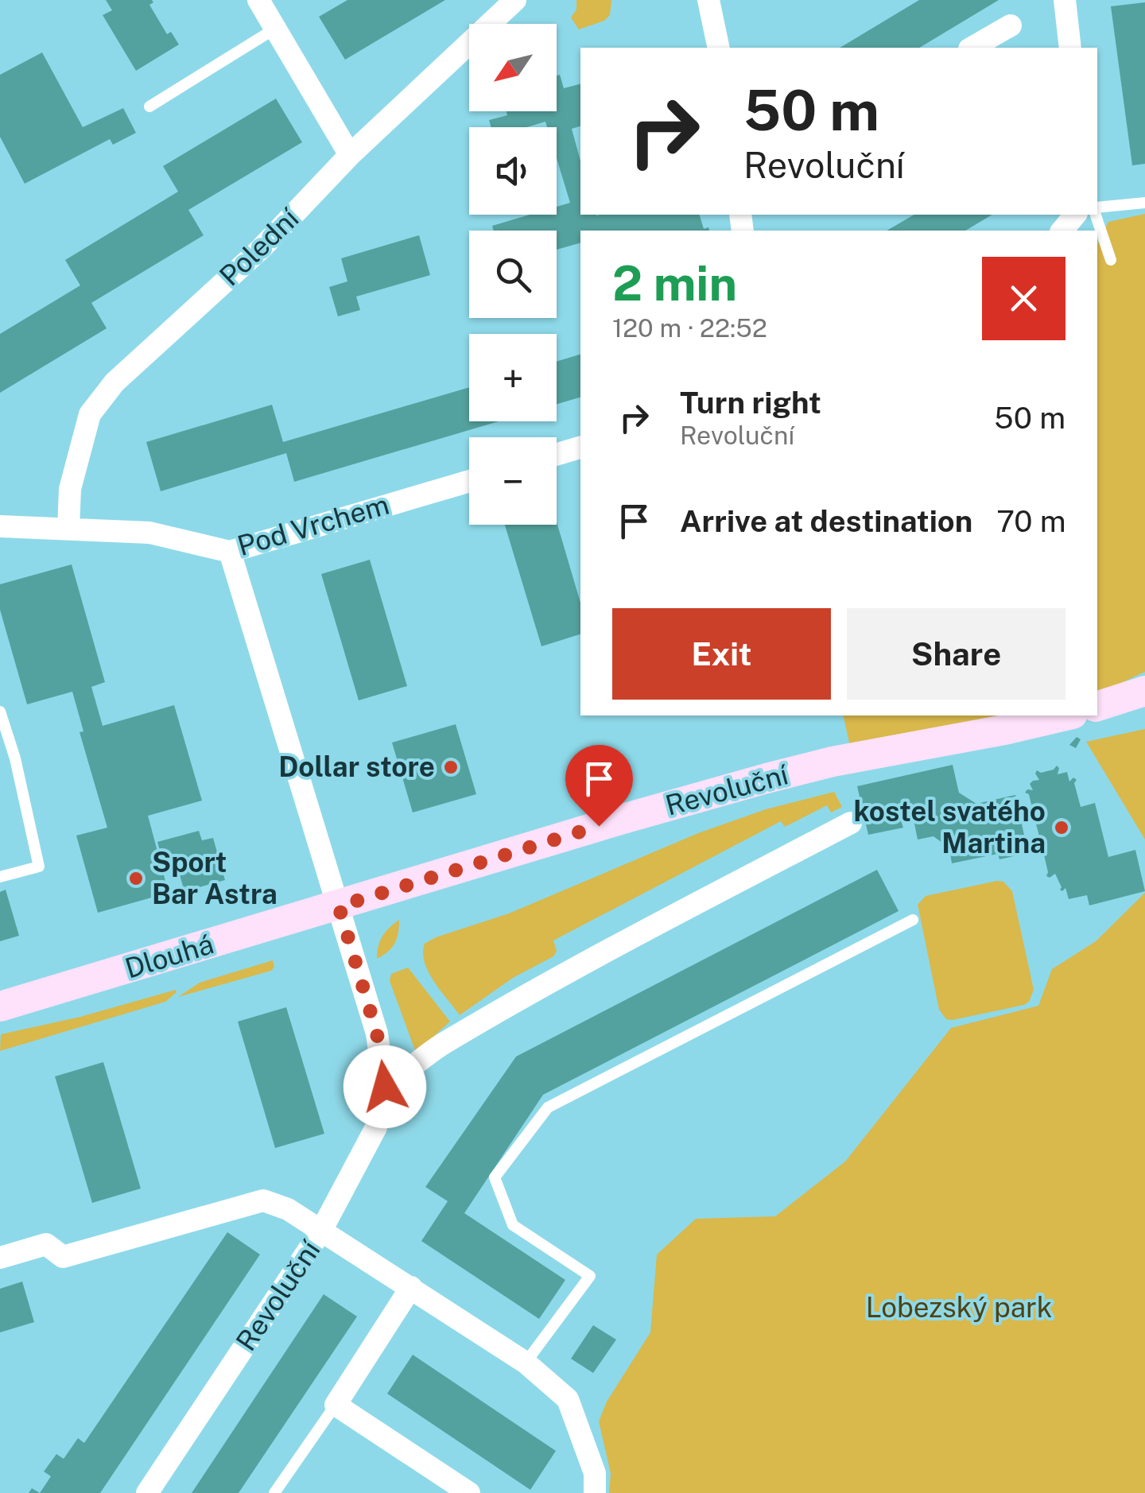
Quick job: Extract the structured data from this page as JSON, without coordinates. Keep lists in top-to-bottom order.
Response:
{
  "streets": {
    "street": [
      "Polední",
      "Pod Vrchem",
      "Revoluční",
      "Dlouhá"
    ]
  },
  "crossings": [
    ["Polední", "Pod Vrchem"],
    ["Revoluční", "Dlouhá"]
  ],
  "parks": ["Lobezský park"],
  "places": ["Dollar store", "kostel svatého Martina", "Sport Bar Astra"],
  "north": "bottom left",
  "page": {
    "map_buttons": ["+", "−"],
    "turn": ["50 m", "Revoluční"],
    "heading": ["2 min", "120 m · 22:52"],
    "list": [
      {
        "name": "Turn right",
        "note": "Revoluční",
        "value": "50 m"
      },
      {
        "name": "Arrive at destination",
        "value": "70 m"
      }
    ],
    "buttons": ["Exit", "Share"]
  }
}
